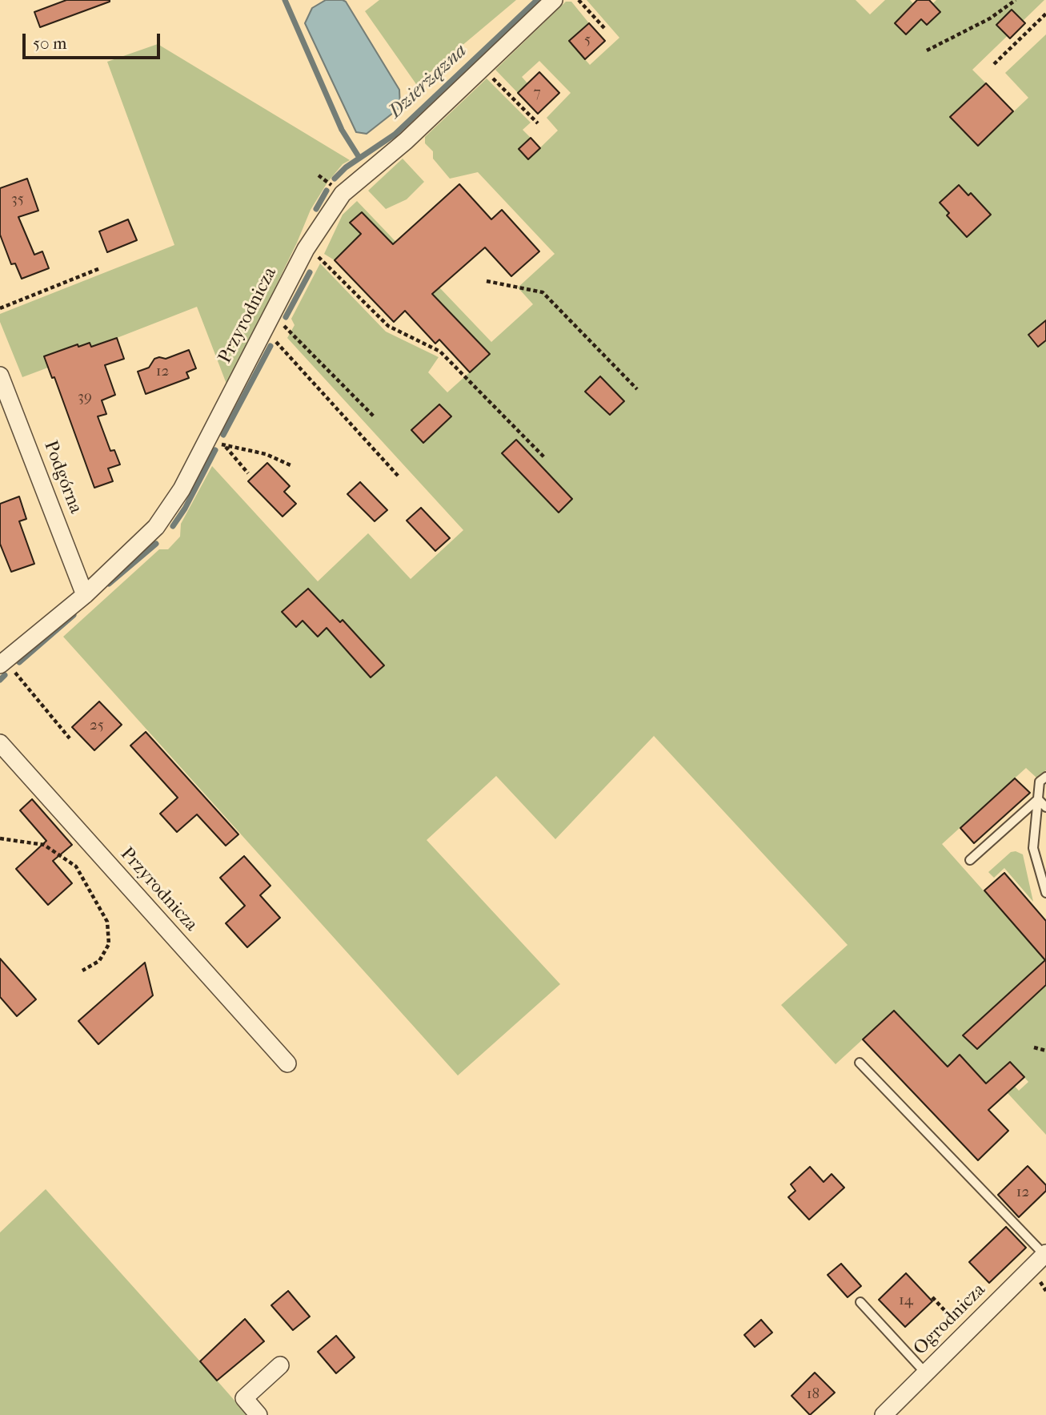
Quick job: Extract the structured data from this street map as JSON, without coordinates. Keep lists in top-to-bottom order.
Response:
{
  "streets": {
    "street": ["Przyrodnicza", "Podgórna", "Ogrodnicza"]
  },
  "crossings": [
    ["Przyrodnicza", "Podgórna"]
  ],
  "water": ["Dzierżązna"],
  "house_numbers": [
    "5",
    "7",
    "35",
    "12",
    "39",
    "25",
    "12",
    "14",
    "18"
  ],
  "scale_bar": "50 m"
}
